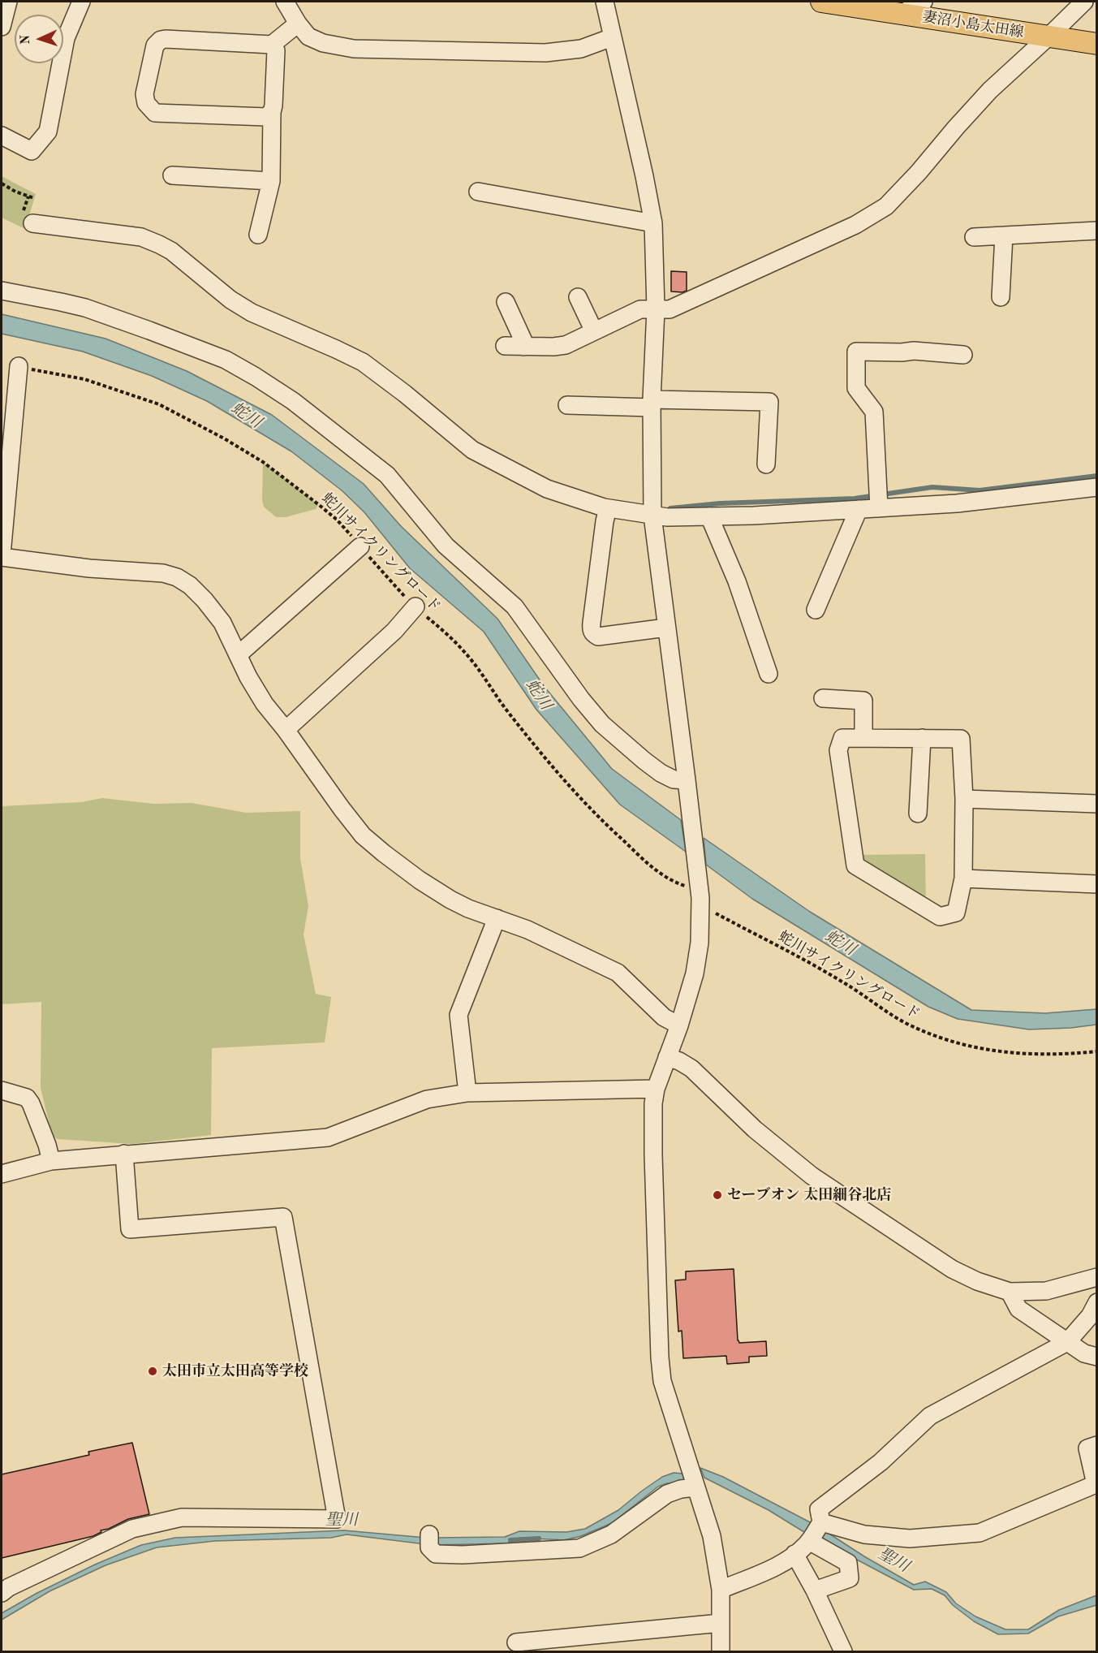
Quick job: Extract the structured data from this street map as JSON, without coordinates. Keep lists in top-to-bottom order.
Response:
{
  "streets": {
    "main road": ["妻沼小島太田線"],
    "path": ["蛇川サイクリングロード"]
  },
  "water": ["蛇川", "聖川"],
  "places": ["セーブオン 太田細谷北店", "太田市立太田高等学校"],
  "north": "left"
}
